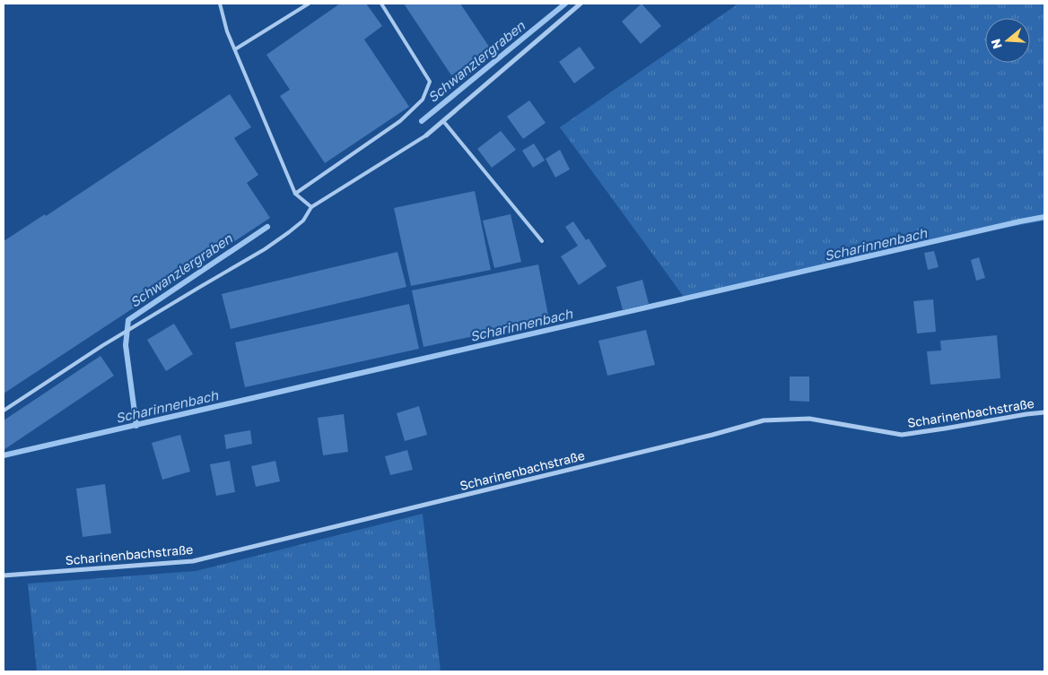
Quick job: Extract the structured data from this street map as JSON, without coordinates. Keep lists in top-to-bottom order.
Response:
{
  "streets": {
    "street": ["Scharinenbachstraße"]
  },
  "water": ["Schwanzlergraben", "Scharinnenbach"],
  "north": "left"
}
